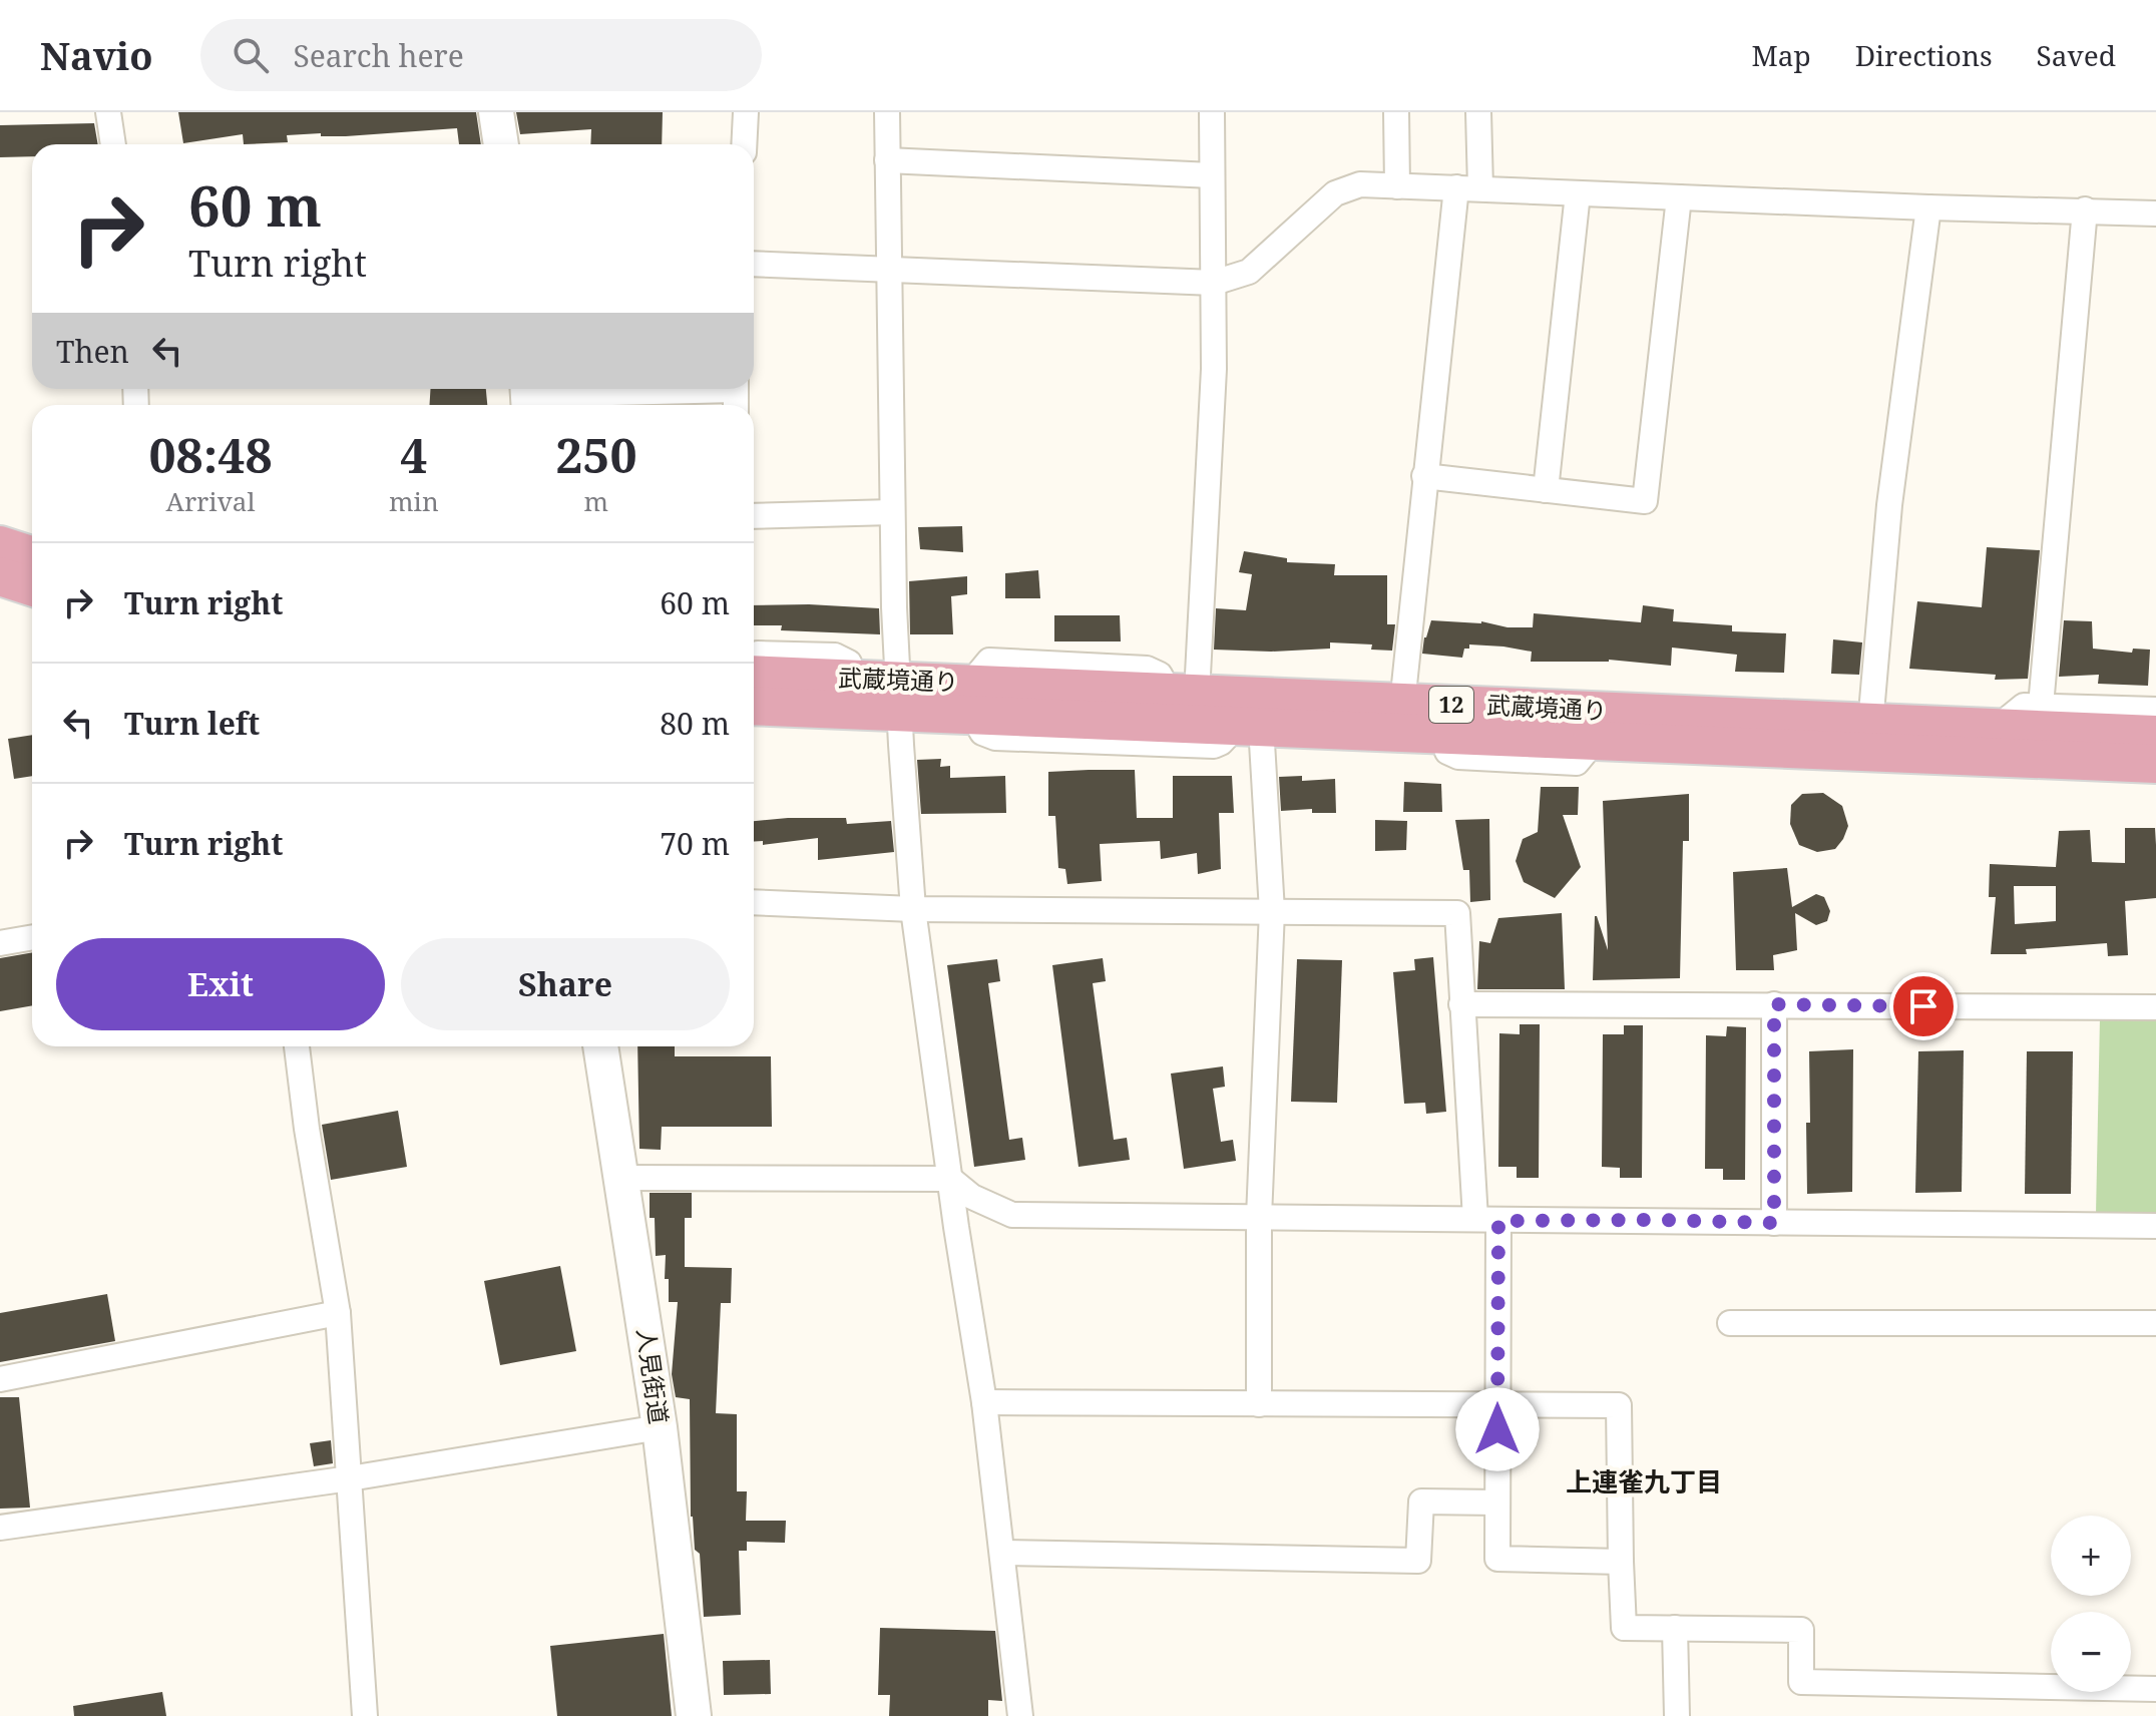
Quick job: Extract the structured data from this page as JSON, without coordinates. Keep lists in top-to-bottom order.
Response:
{
  "streets": {
    "main road": ["武蔵境通り", "12", "人見街道"]
  },
  "districts": ["上連雀九丁目"],
  "page": {
    "header": "Navio",
    "search": "Search here",
    "nav": ["Map", "Directions", "Saved"],
    "turn": ["60 m", "Turn right"],
    "then": "Then",
    "eta": [
      "08:48",
      "Arrival",
      "4",
      "min",
      "250",
      "m"
    ],
    "list": [
      {
        "name": "Turn right",
        "value": "60 m"
      },
      {
        "name": "Turn left",
        "value": "80 m"
      },
      {
        "name": "Turn right",
        "value": "70 m"
      }
    ],
    "buttons": ["Exit", "Share"],
    "map_buttons": ["+", "−"]
  }
}
